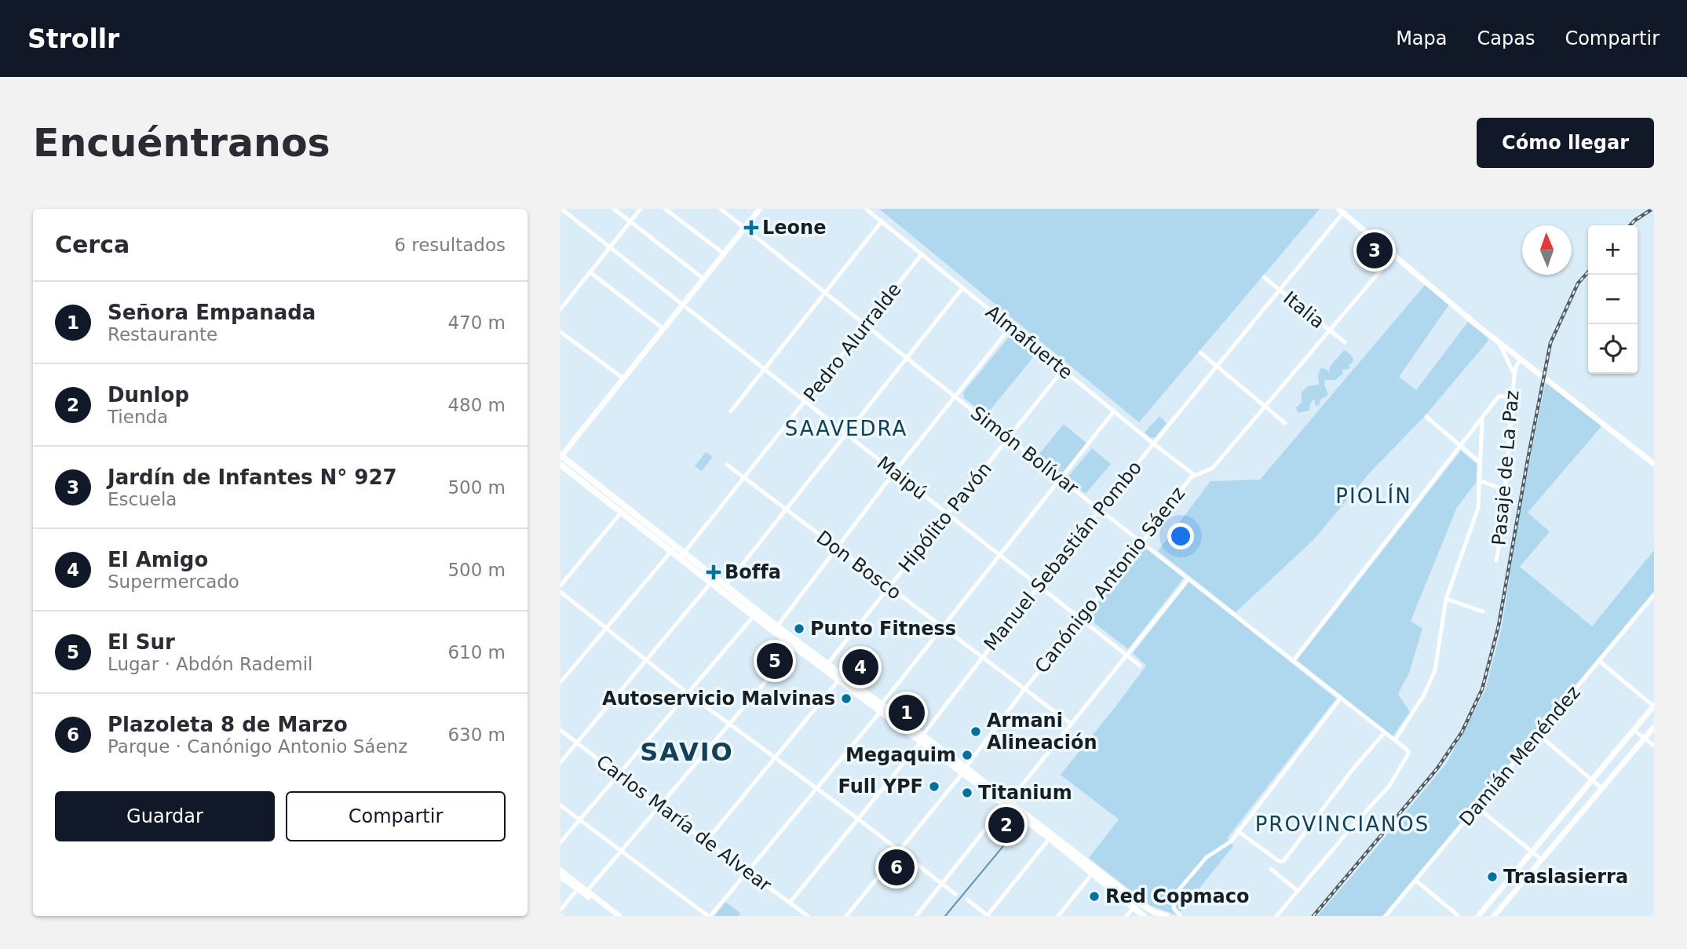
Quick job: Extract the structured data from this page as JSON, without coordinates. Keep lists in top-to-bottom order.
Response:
{
  "streets": {
    "street": [
      "Italia",
      "Pedro Alurralde",
      "Almafuerte",
      "Simón Bolívar",
      "Pasaje de La Paz",
      "Maipú",
      "Hipólito Pavón",
      "Manuel Sebastián Pombo",
      "Don Bosco",
      "Canónigo Antonio Sáenz",
      "Damián Menéndez",
      "Carlos María de Alvear"
    ]
  },
  "crossings": [
    ["Italia", "Manuel Sebastián Pombo"],
    ["Italia", "Canónigo Antonio Sáenz"],
    ["Pedro Alurralde", "Almafuerte"],
    ["Pedro Alurralde", "Simón Bolívar"],
    ["Pedro Alurralde", "Maipú"],
    ["Pedro Alurralde", "Don Bosco"],
    ["Almafuerte", "Hipólito Pavón"],
    ["Almafuerte", "Manuel Sebastián Pombo"],
    ["Almafuerte", "Canónigo Antonio Sáenz"],
    ["Simón Bolívar", "Hipólito Pavón"],
    ["Simón Bolívar", "Manuel Sebastián Pombo"],
    ["Simón Bolívar", "Canónigo Antonio Sáenz"],
    ["Maipú", "Hipólito Pavón"],
    ["Maipú", "Manuel Sebastián Pombo"],
    ["Maipú", "Canónigo Antonio Sáenz"],
    ["Hipólito Pavón", "Don Bosco"],
    ["Manuel Sebastián Pombo", "Don Bosco"],
    ["Manuel Sebastián Pombo", "Carlos María de Alvear"],
    ["Don Bosco", "Canónigo Antonio Sáenz"]
  ],
  "districts": [
    "SAAVEDRA",
    "PIOLÍN",
    "SAVIO",
    "PROVINCIANOS"
  ],
  "places": {
    "health": ["Leone", "Boffa"],
    "other": [
      "Punto Fitness",
      "Autoservicio Malvinas",
      "Armani Alineación",
      "Megaquim",
      "Full YPF",
      "Titanium",
      "Traslasierra",
      "Red Copmaco"
    ]
  },
  "north": "top",
  "page": {
    "header": "Strollr",
    "nav": ["Mapa", "Capas", "Compartir"],
    "buttons": [
      "Cómo llegar",
      ["Guardar", "Compartir"]
    ],
    "title": "Encuéntranos",
    "heading": ["Cerca", "6 resultados"],
    "map_buttons": ["+", "−"],
    "pins": [
      "3",
      "5",
      "4",
      "1",
      "2",
      "6"
    ],
    "list": [
      {
        "mark": "1",
        "name": "Señora Empanada",
        "note": "Restaurante",
        "value": "470 m"
      },
      {
        "mark": "2",
        "name": "Dunlop",
        "note": "Tienda",
        "value": "480 m"
      },
      {
        "mark": "3",
        "name": "Jardín de Infantes N° 927",
        "note": "Escuela",
        "value": "500 m"
      },
      {
        "mark": "4",
        "name": "El Amigo",
        "note": "Supermercado",
        "value": "500 m"
      },
      {
        "mark": "5",
        "name": "El Sur",
        "note": "Lugar · Abdón Rademil",
        "value": "610 m"
      },
      {
        "mark": "6",
        "name": "Plazoleta 8 de Marzo",
        "note": "Parque · Canónigo Antonio Sáenz",
        "value": "630 m"
      }
    ]
  }
}
